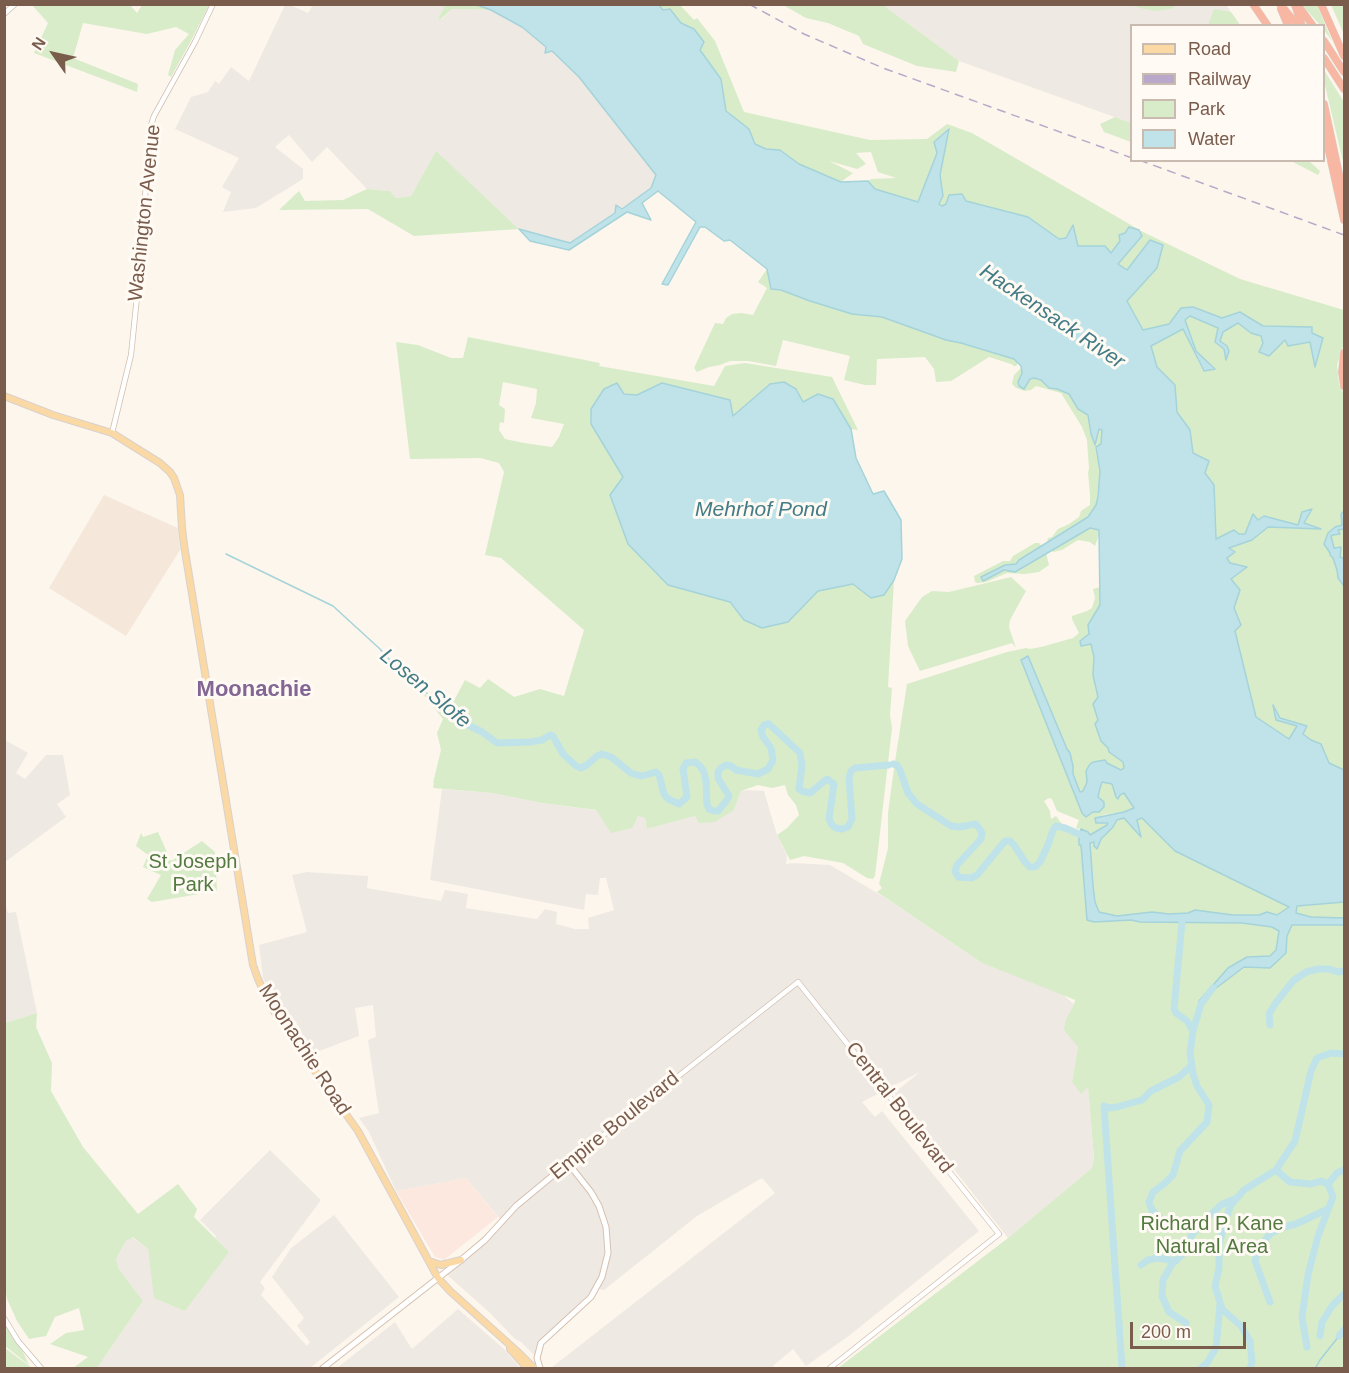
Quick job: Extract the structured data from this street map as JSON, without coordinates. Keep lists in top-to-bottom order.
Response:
{
  "streets": {
    "main road": ["Moonachie Road", "Empire Boulevard"],
    "street": ["Washington Avenue", "Central Boulevard"]
  },
  "crossings": [
    ["Washington Avenue", "Moonachie Road"],
    ["Moonachie Road", "Empire Boulevard"],
    ["Central Boulevard", "Empire Boulevard"]
  ],
  "districts": ["Moonachie"],
  "water": ["Hackensack River", "Mehrhof Pond", "Losen Slofe"],
  "parks": ["St Joseph Park", "Richard P. Kane Natural Area"],
  "legend": [
    "Road",
    "Railway",
    "Park",
    "Water"
  ],
  "scale_bar": "200 m",
  "north": "top left"
}
